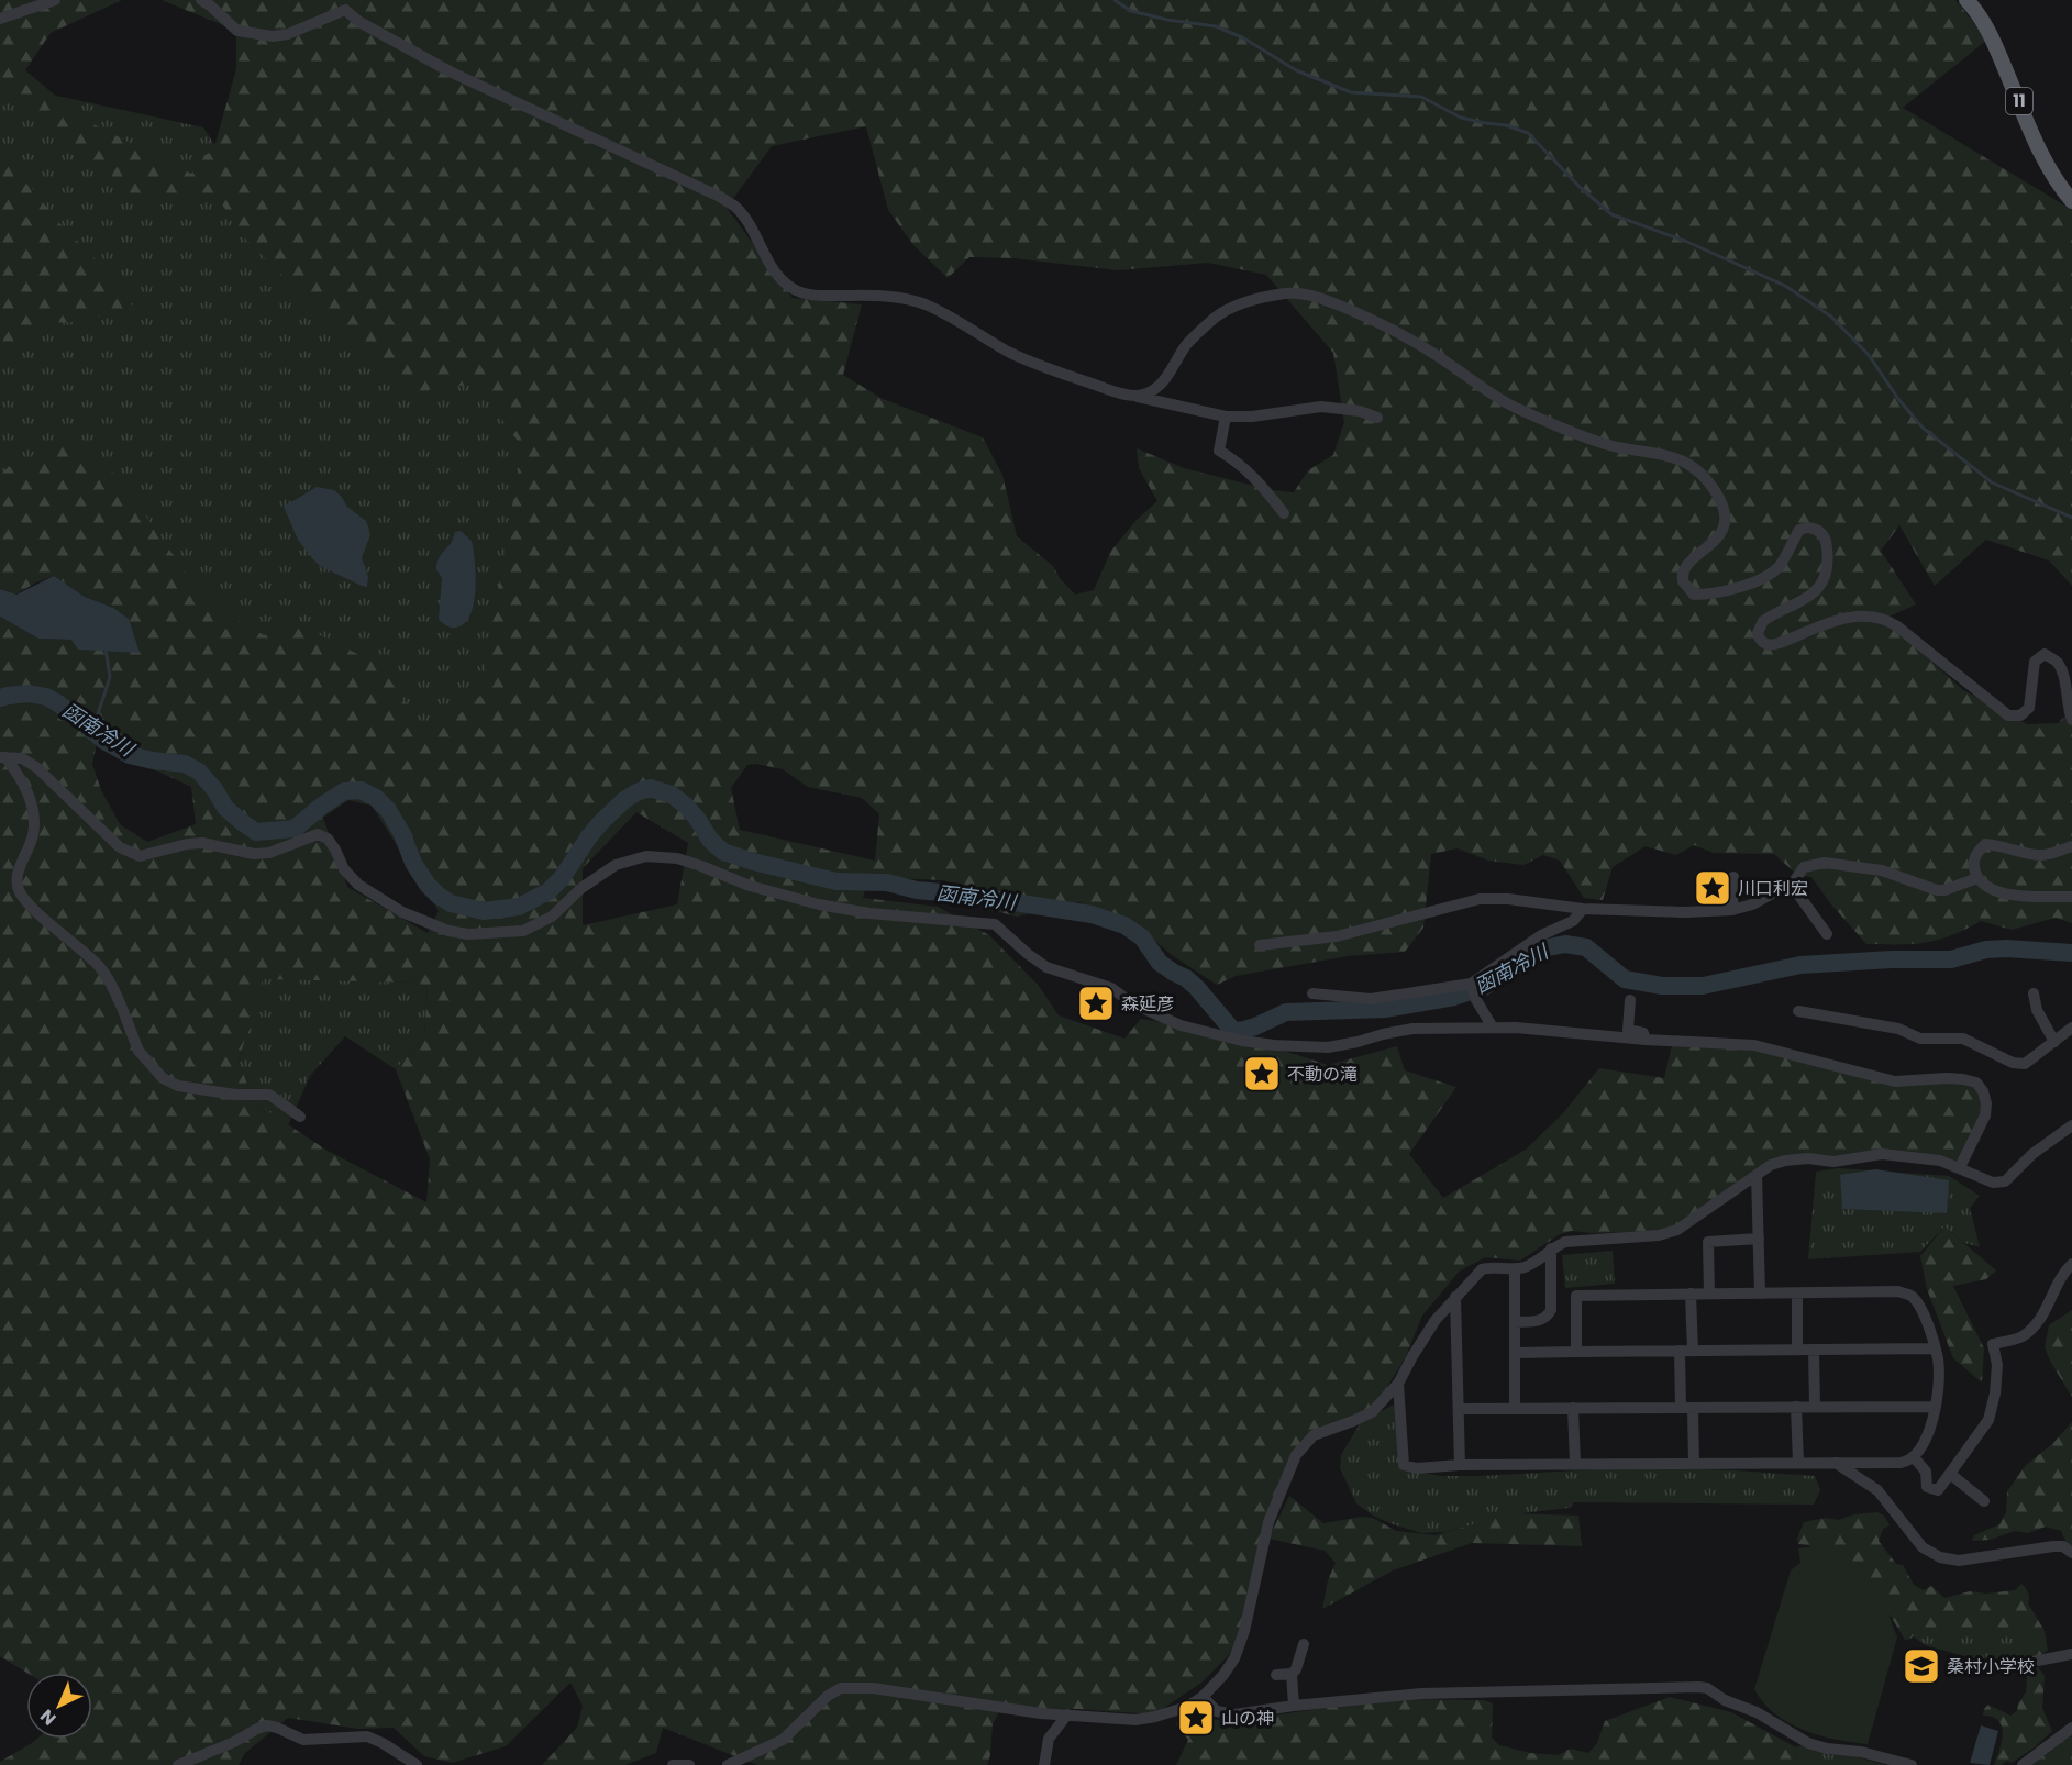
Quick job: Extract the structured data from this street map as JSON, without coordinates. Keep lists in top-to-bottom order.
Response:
{
  "streets": {
    "main road": ["11"]
  },
  "water": ["函南冷川"],
  "places": {
    "place": [
      "川口利宏",
      "森延彦",
      "不動の滝",
      "山の神"
    ],
    "school or university": ["桑村小学校"]
  },
  "north": "bottom left"
}
